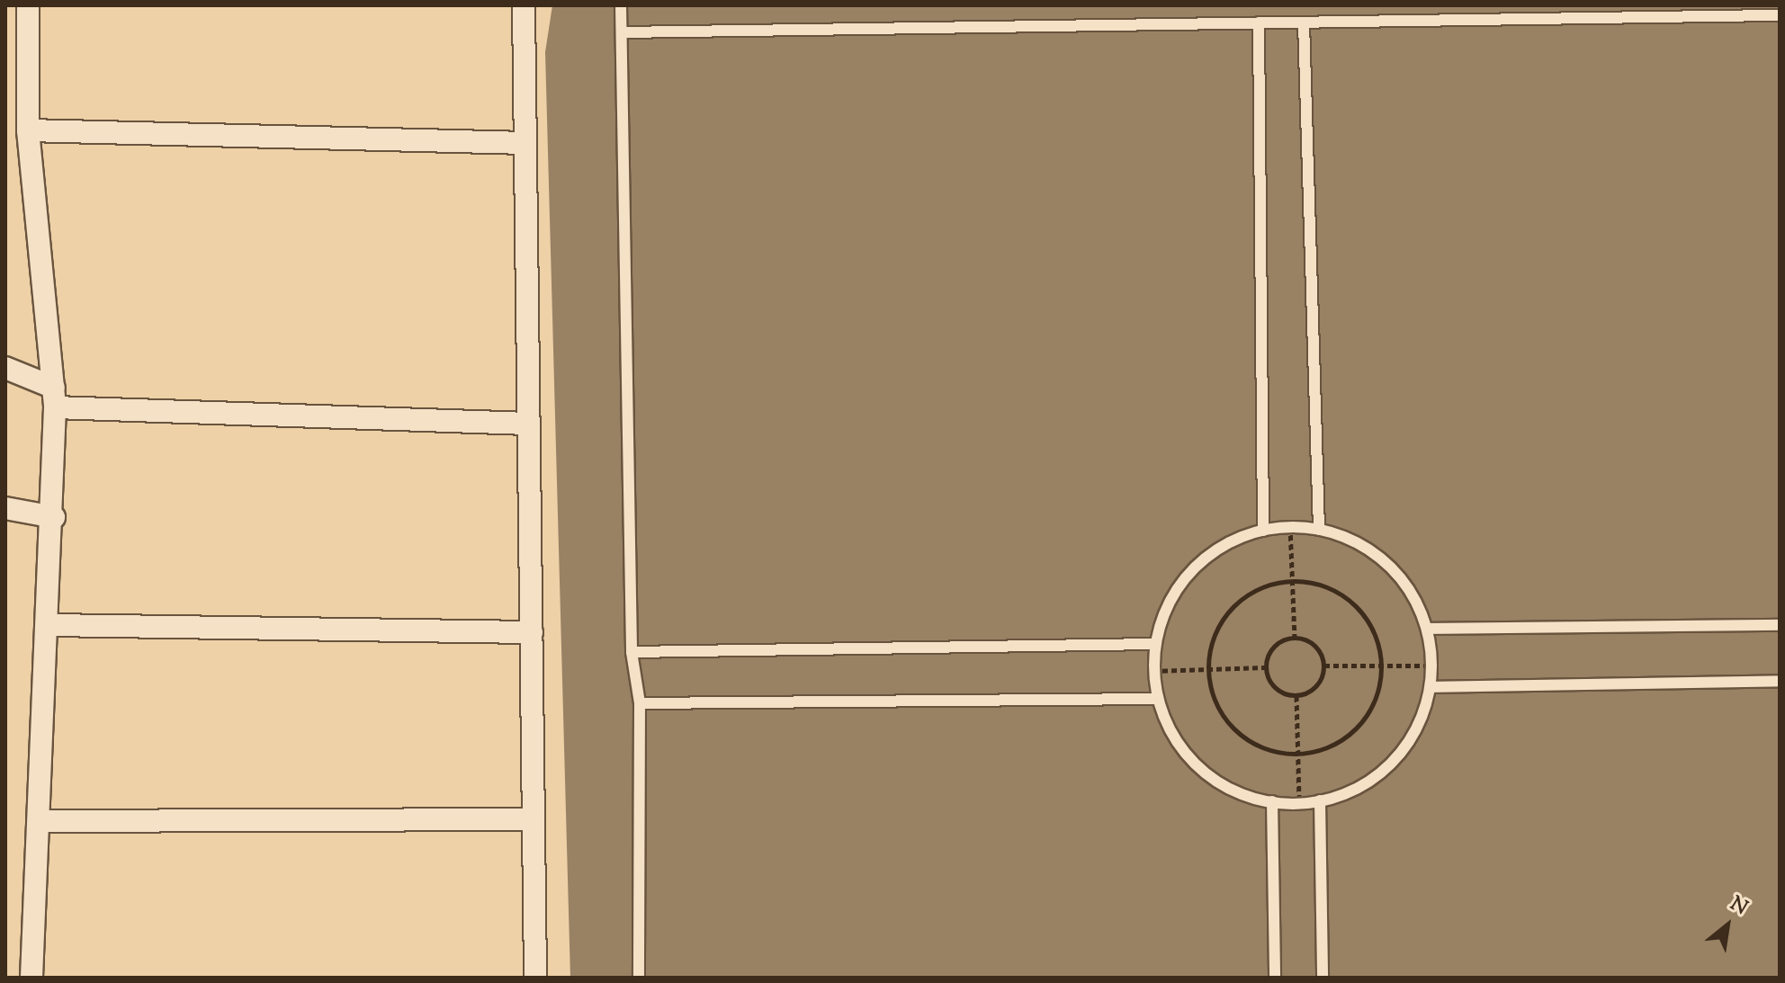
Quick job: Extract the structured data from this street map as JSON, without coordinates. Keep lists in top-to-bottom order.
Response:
{
  "north": "top right"
}
